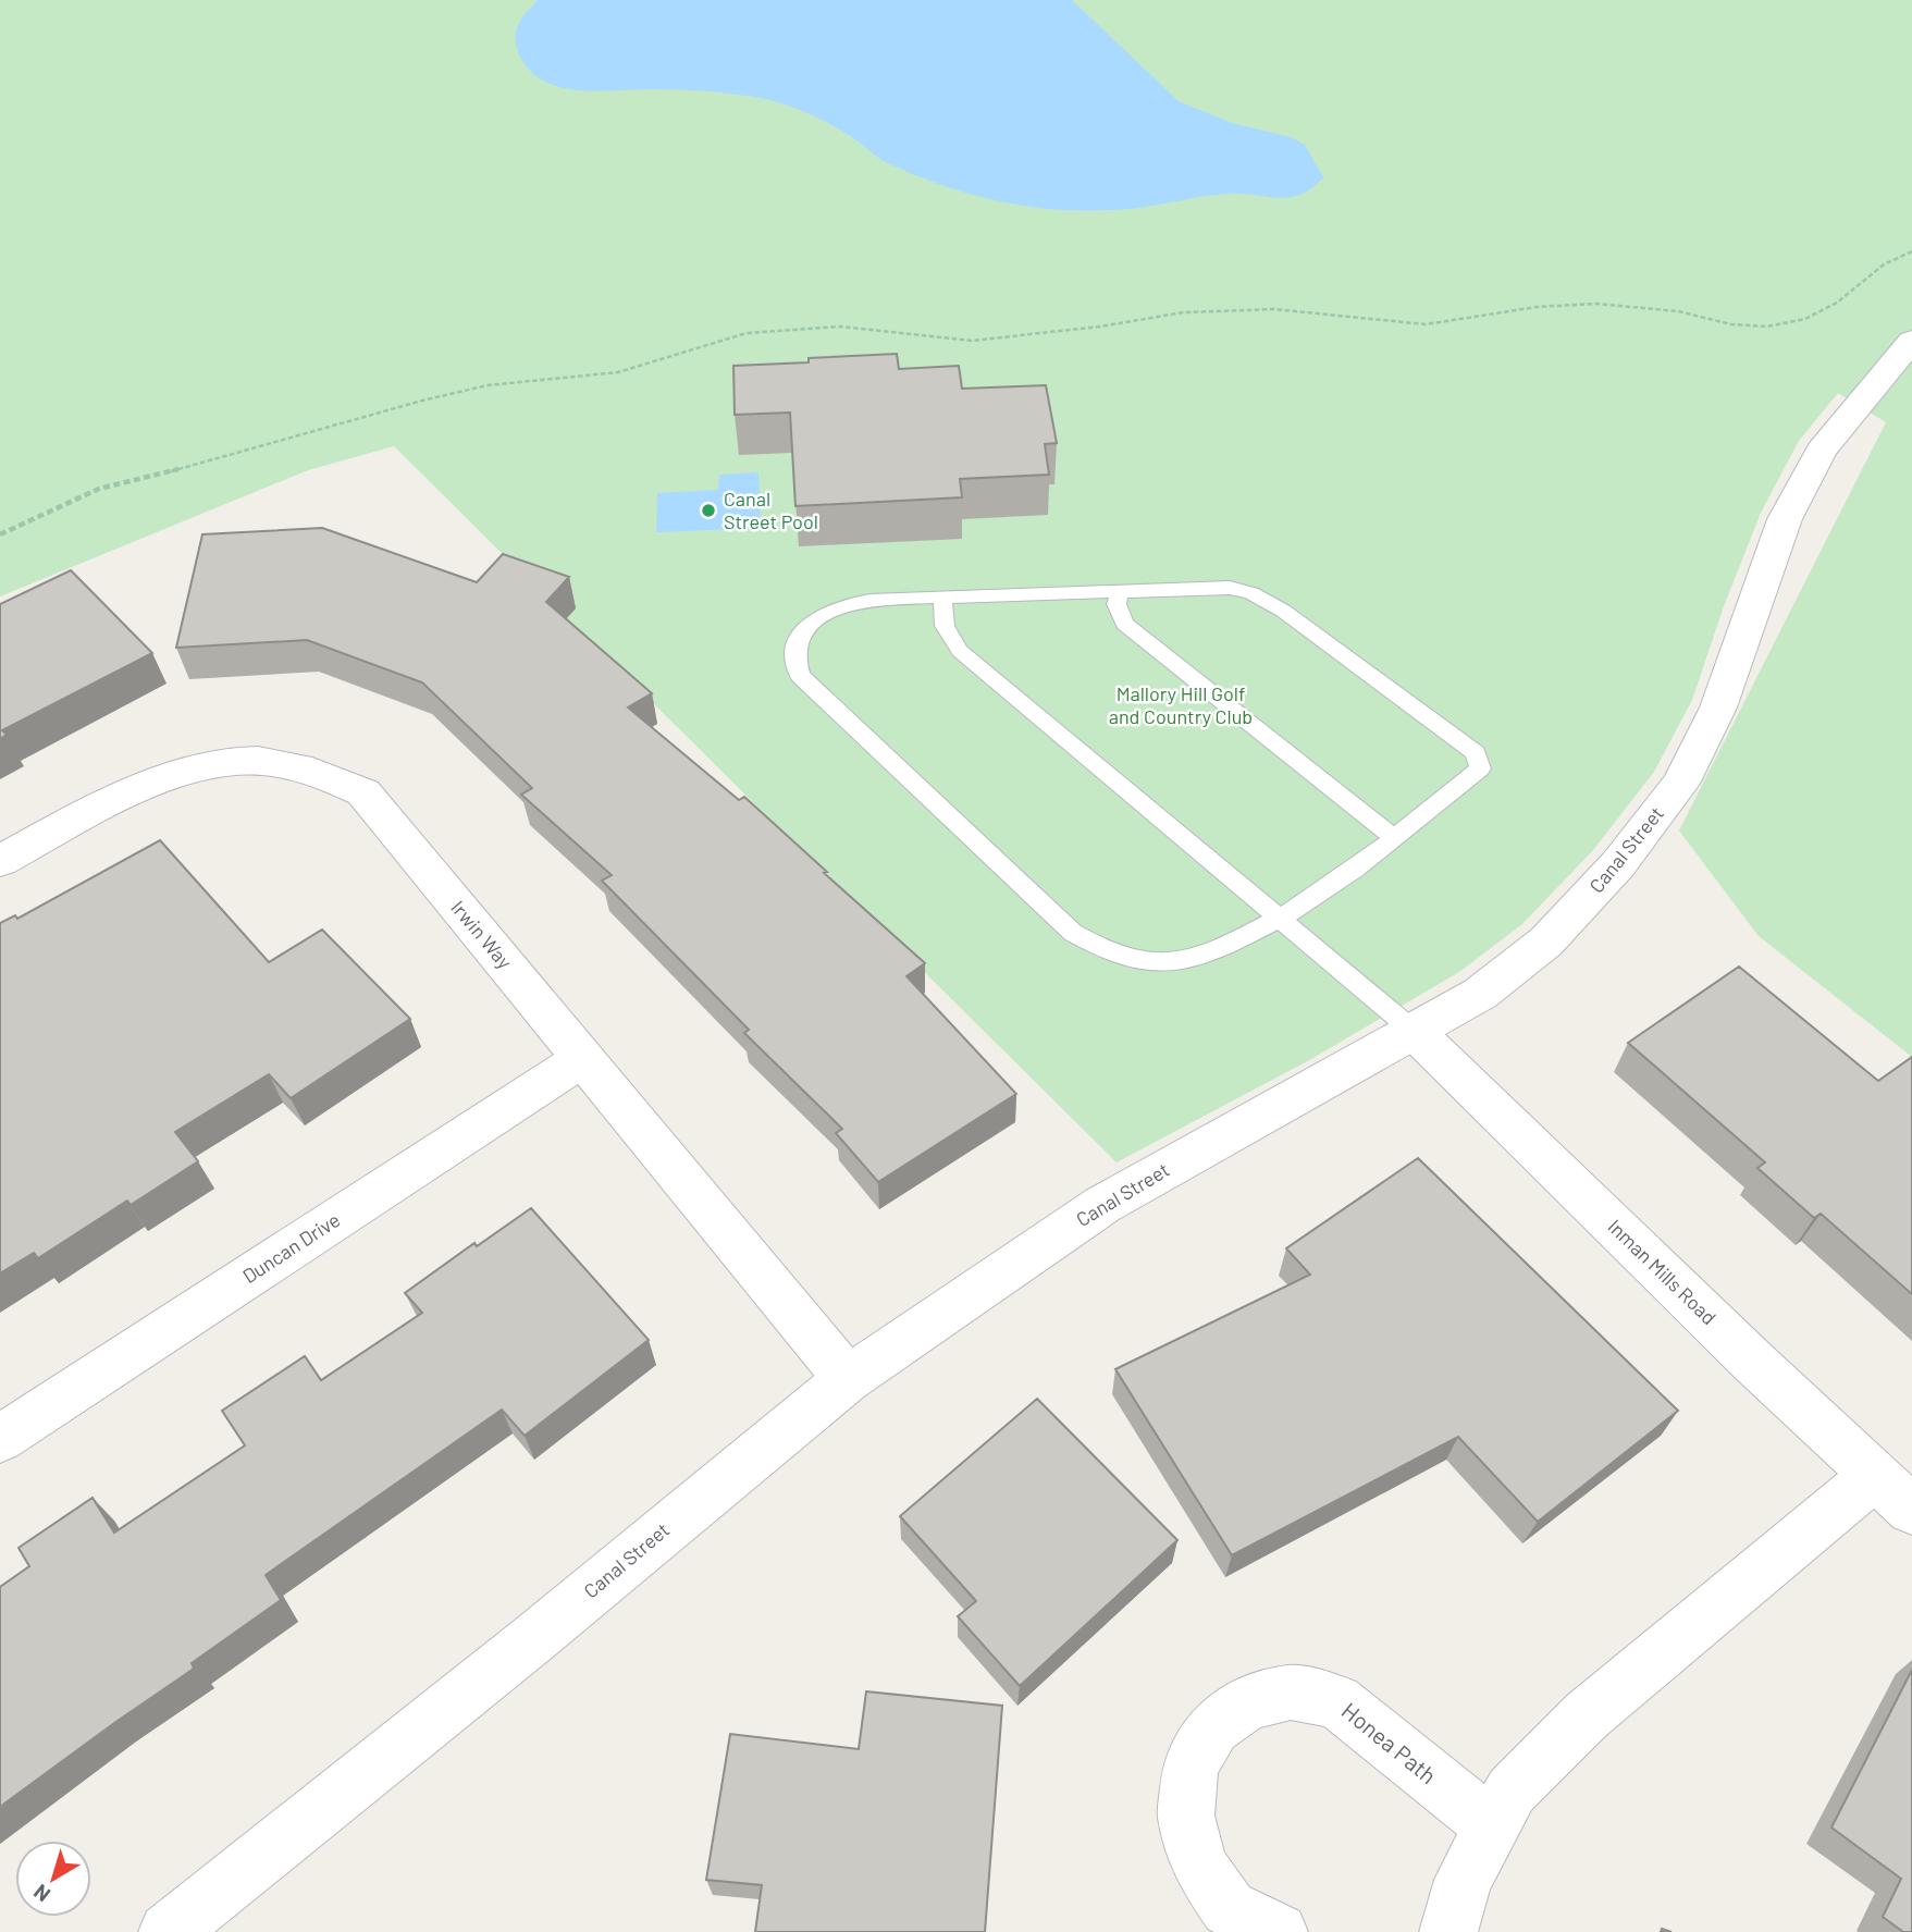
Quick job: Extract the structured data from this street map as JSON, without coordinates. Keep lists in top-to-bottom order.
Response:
{
  "streets": {
    "street": [
      "Canal Street",
      "Irwin Way",
      "Duncan Drive",
      "Inman Mills Road",
      "Honea Path"
    ]
  },
  "crossings": [
    ["Canal Street", "Irwin Way"],
    ["Canal Street", "Inman Mills Road"],
    ["Irwin Way", "Duncan Drive"]
  ],
  "parks": ["Mallory Hill Golf and Country Club"],
  "places": ["Canal Street Pool"],
  "north": "bottom left"
}
